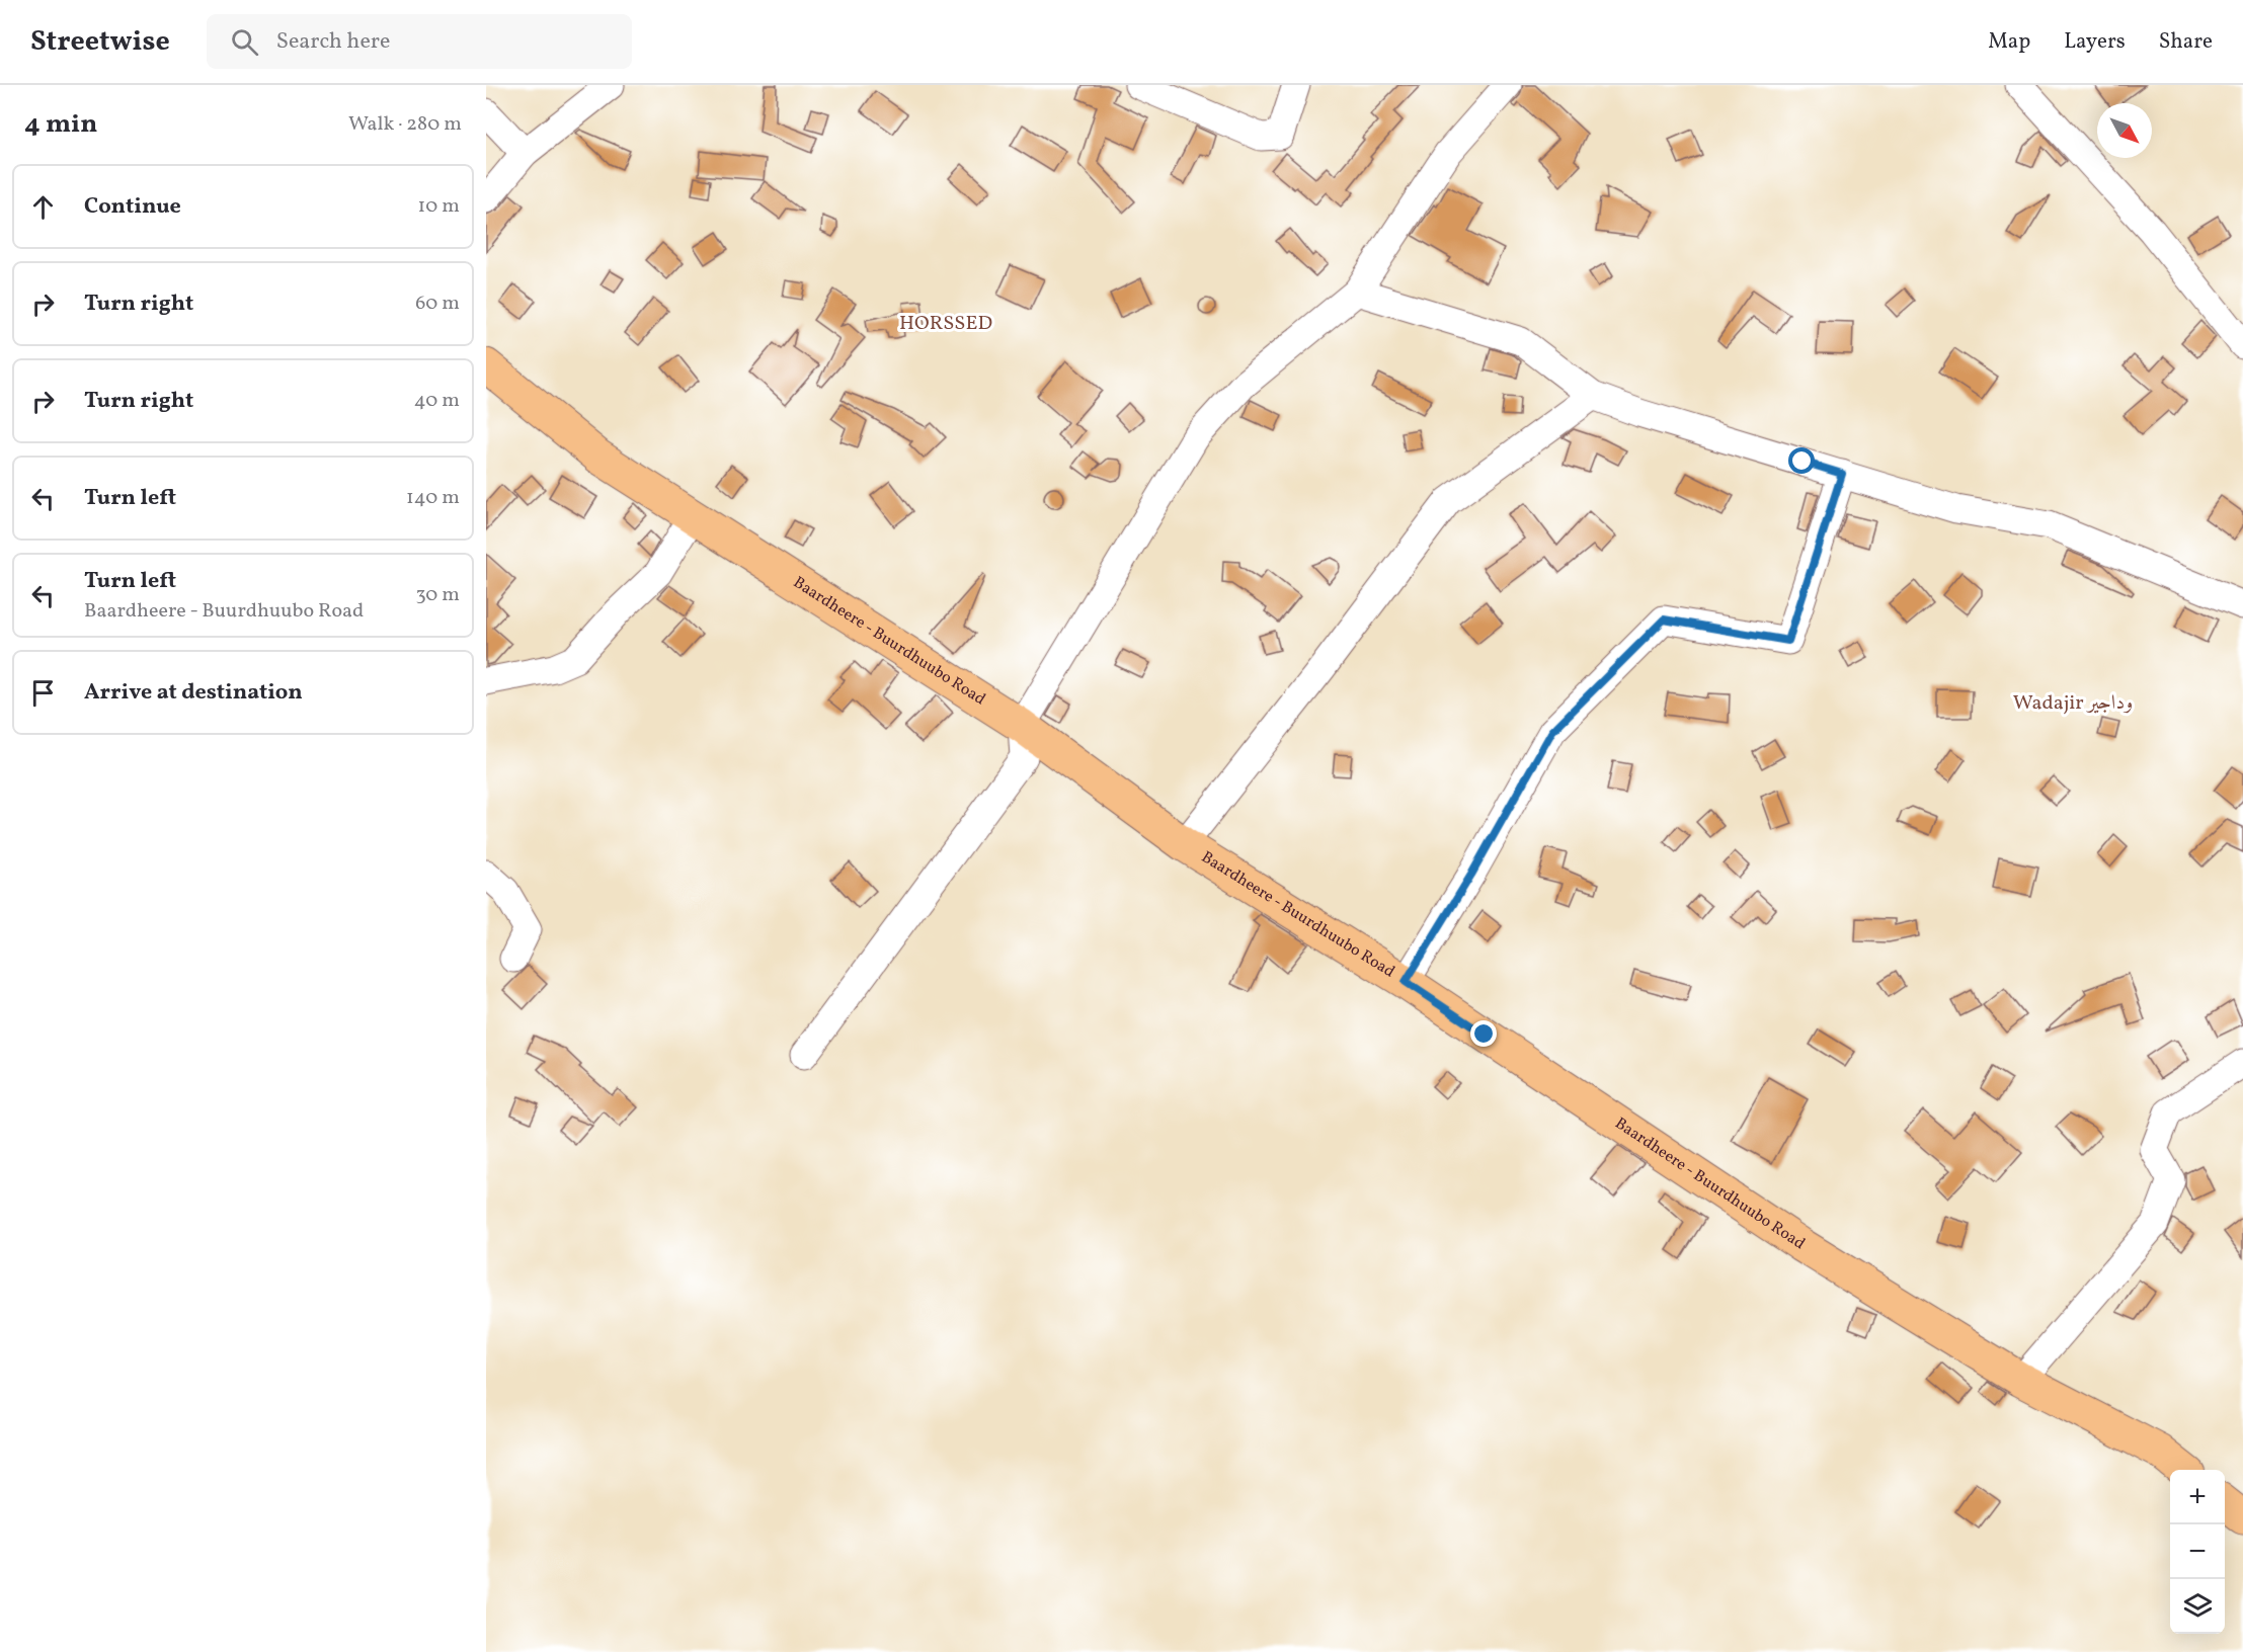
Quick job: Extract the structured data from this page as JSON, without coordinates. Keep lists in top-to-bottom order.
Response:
{
  "streets": {
    "main road": ["Baardheere - Buurdhuubo Road"]
  },
  "districts": ["HORSSED", "Wadajir وداجير"],
  "north": "bottom right",
  "page": {
    "header": "Streetwise",
    "search": "Search here",
    "nav": ["Map", "Layers", "Share"],
    "heading": ["4 min", "Walk · 280 m"],
    "list": [
      ["Continue", "10 m"],
      ["Turn right", "60 m"],
      ["Turn right", "40 m"],
      ["Turn left", "140 m"],
      ["Turn left", "Baardheere - Buurdhuubo Road", "30 m"],
      "Arrive at destination"
    ],
    "map_buttons": ["+", "−"]
  }
}
